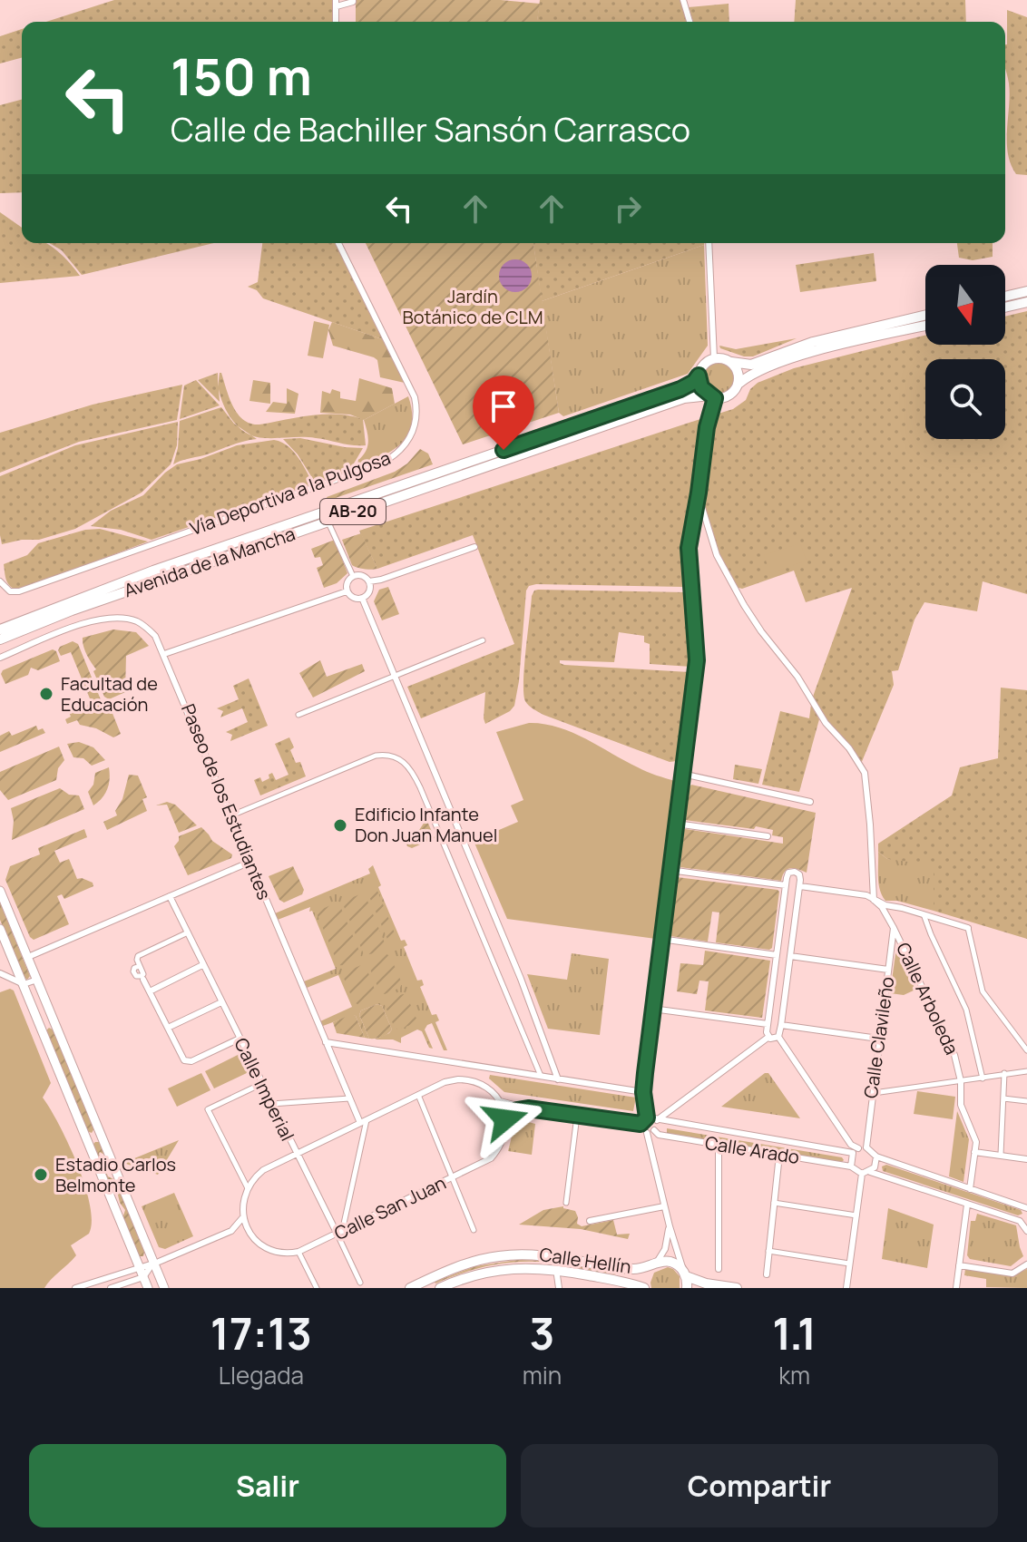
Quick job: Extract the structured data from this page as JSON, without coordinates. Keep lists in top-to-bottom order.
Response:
{
  "streets": {
    "main road": ["AB-20", "Avenida de la Mancha", "Calle Hellín"],
    "street": [
      "Vía Deportiva a la Pulgosa",
      "Paseo de los Estudiantes",
      "Calle Arboleda",
      "Calle Clavileño",
      "Calle Imperial",
      "Calle Arado",
      "Calle San Juan"
    ]
  },
  "crossings": [
    ["AB-20", "Avenida de la Mancha"],
    ["Calle Arboleda", "Calle Clavileño"],
    ["Calle Clavileño", "Calle Arado"],
    ["Calle Imperial", "Calle San Juan"]
  ],
  "parks": ["Jardín Botánico de CLM"],
  "places": ["Facultad de Educación", "Edificio Infante Don Juan Manuel", "Estadio Carlos Belmonte"],
  "north": "bottom",
  "page": {
    "turn": ["150 m", "Calle de Bachiller Sansón Carrasco"],
    "eta": [
      "17:13",
      "Llegada",
      "3",
      "min",
      "1.1",
      "km"
    ],
    "buttons": ["Salir", "Compartir"]
  }
}
